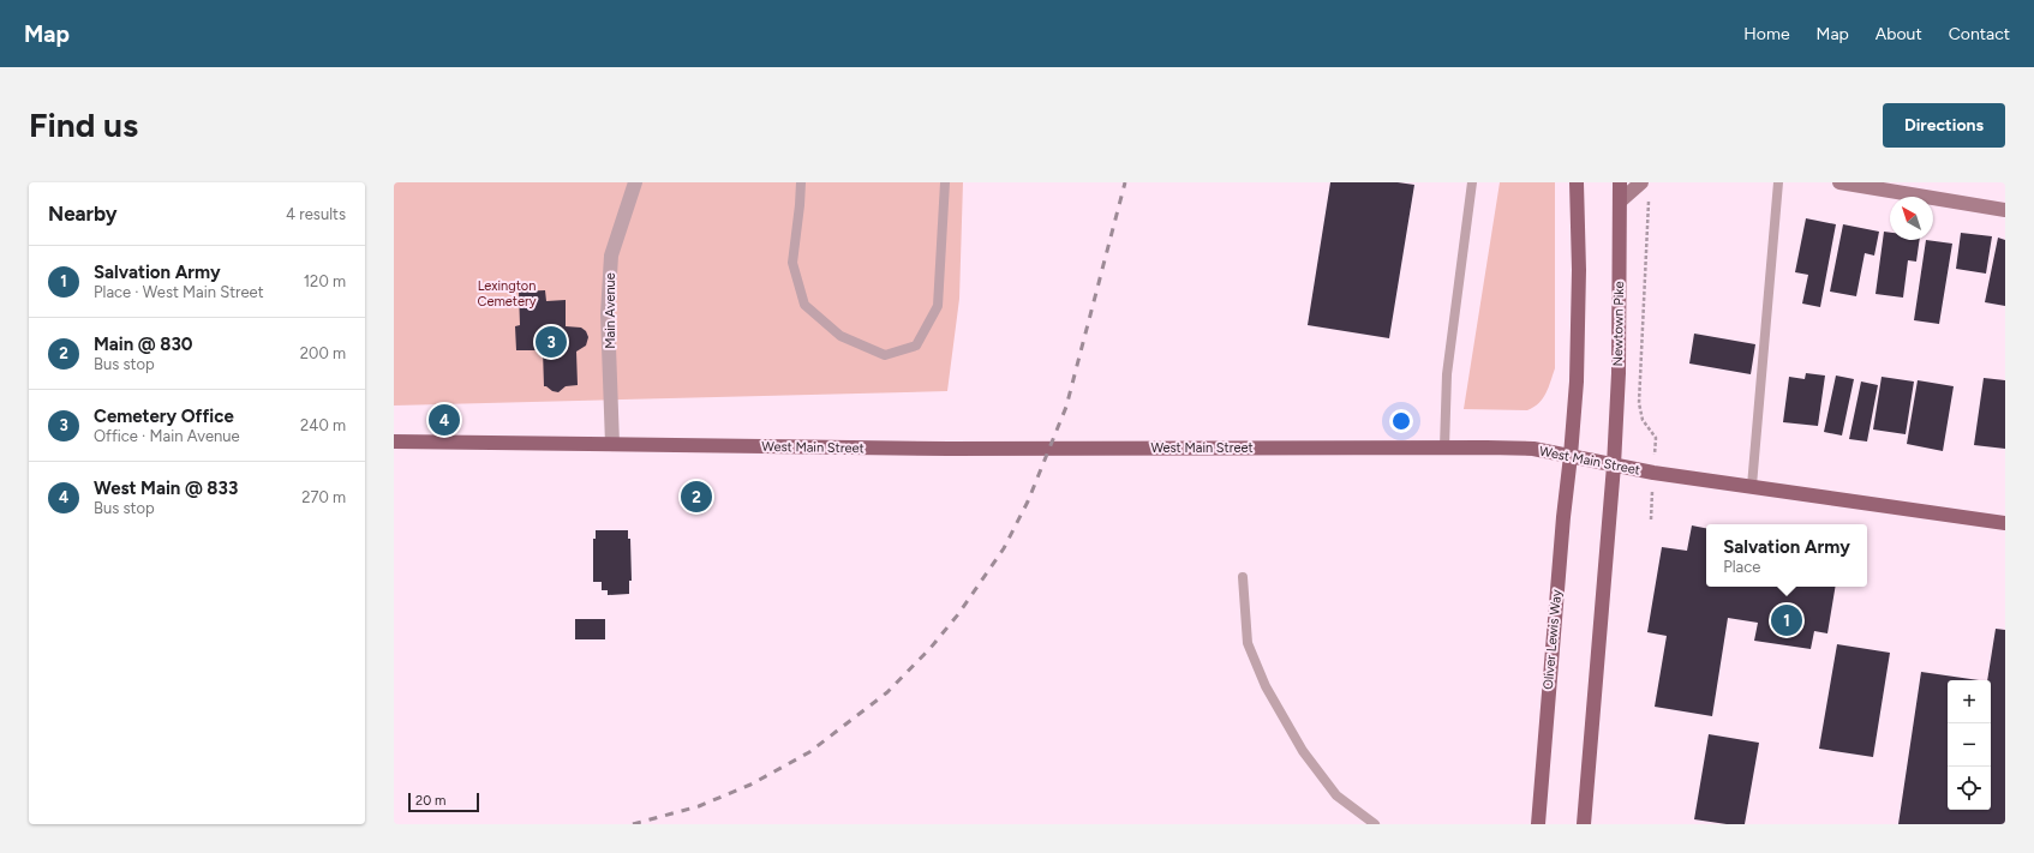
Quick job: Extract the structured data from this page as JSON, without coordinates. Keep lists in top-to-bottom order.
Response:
{
  "streets": {
    "main road": ["Newtown Pike", "West Main Street", "Oliver Lewis Way"],
    "street": ["Main Avenue"]
  },
  "crossings": [
    ["Main Avenue", "West Main Street"],
    ["Newtown Pike", "West Main Street"],
    ["West Main Street", "Oliver Lewis Way"]
  ],
  "parks": ["Lexington Cemetery"],
  "scale_bar": "20 m",
  "north": "top left",
  "page": {
    "header": "Map",
    "nav": [
      "Home",
      "Map",
      "About",
      "Contact"
    ],
    "buttons": "Directions",
    "title": "Find us",
    "heading": ["Nearby", "4 results"],
    "list": [
      {
        "mark": "1",
        "name": "Salvation Army",
        "note": "Place · West Main Street",
        "value": "120 m"
      },
      {
        "mark": "2",
        "name": "Main @ 830",
        "note": "Bus stop",
        "value": "200 m"
      },
      {
        "mark": "3",
        "name": "Cemetery Office",
        "note": "Office · Main Avenue",
        "value": "240 m"
      },
      {
        "mark": "4",
        "name": "West Main @ 833",
        "note": "Bus stop",
        "value": "270 m"
      }
    ],
    "pins": [
      "3",
      "4",
      "2",
      "1"
    ],
    "popup": ["Salvation Army", "Place"],
    "map_buttons": ["+", "−"],
    "scale": "20 m"
  }
}
